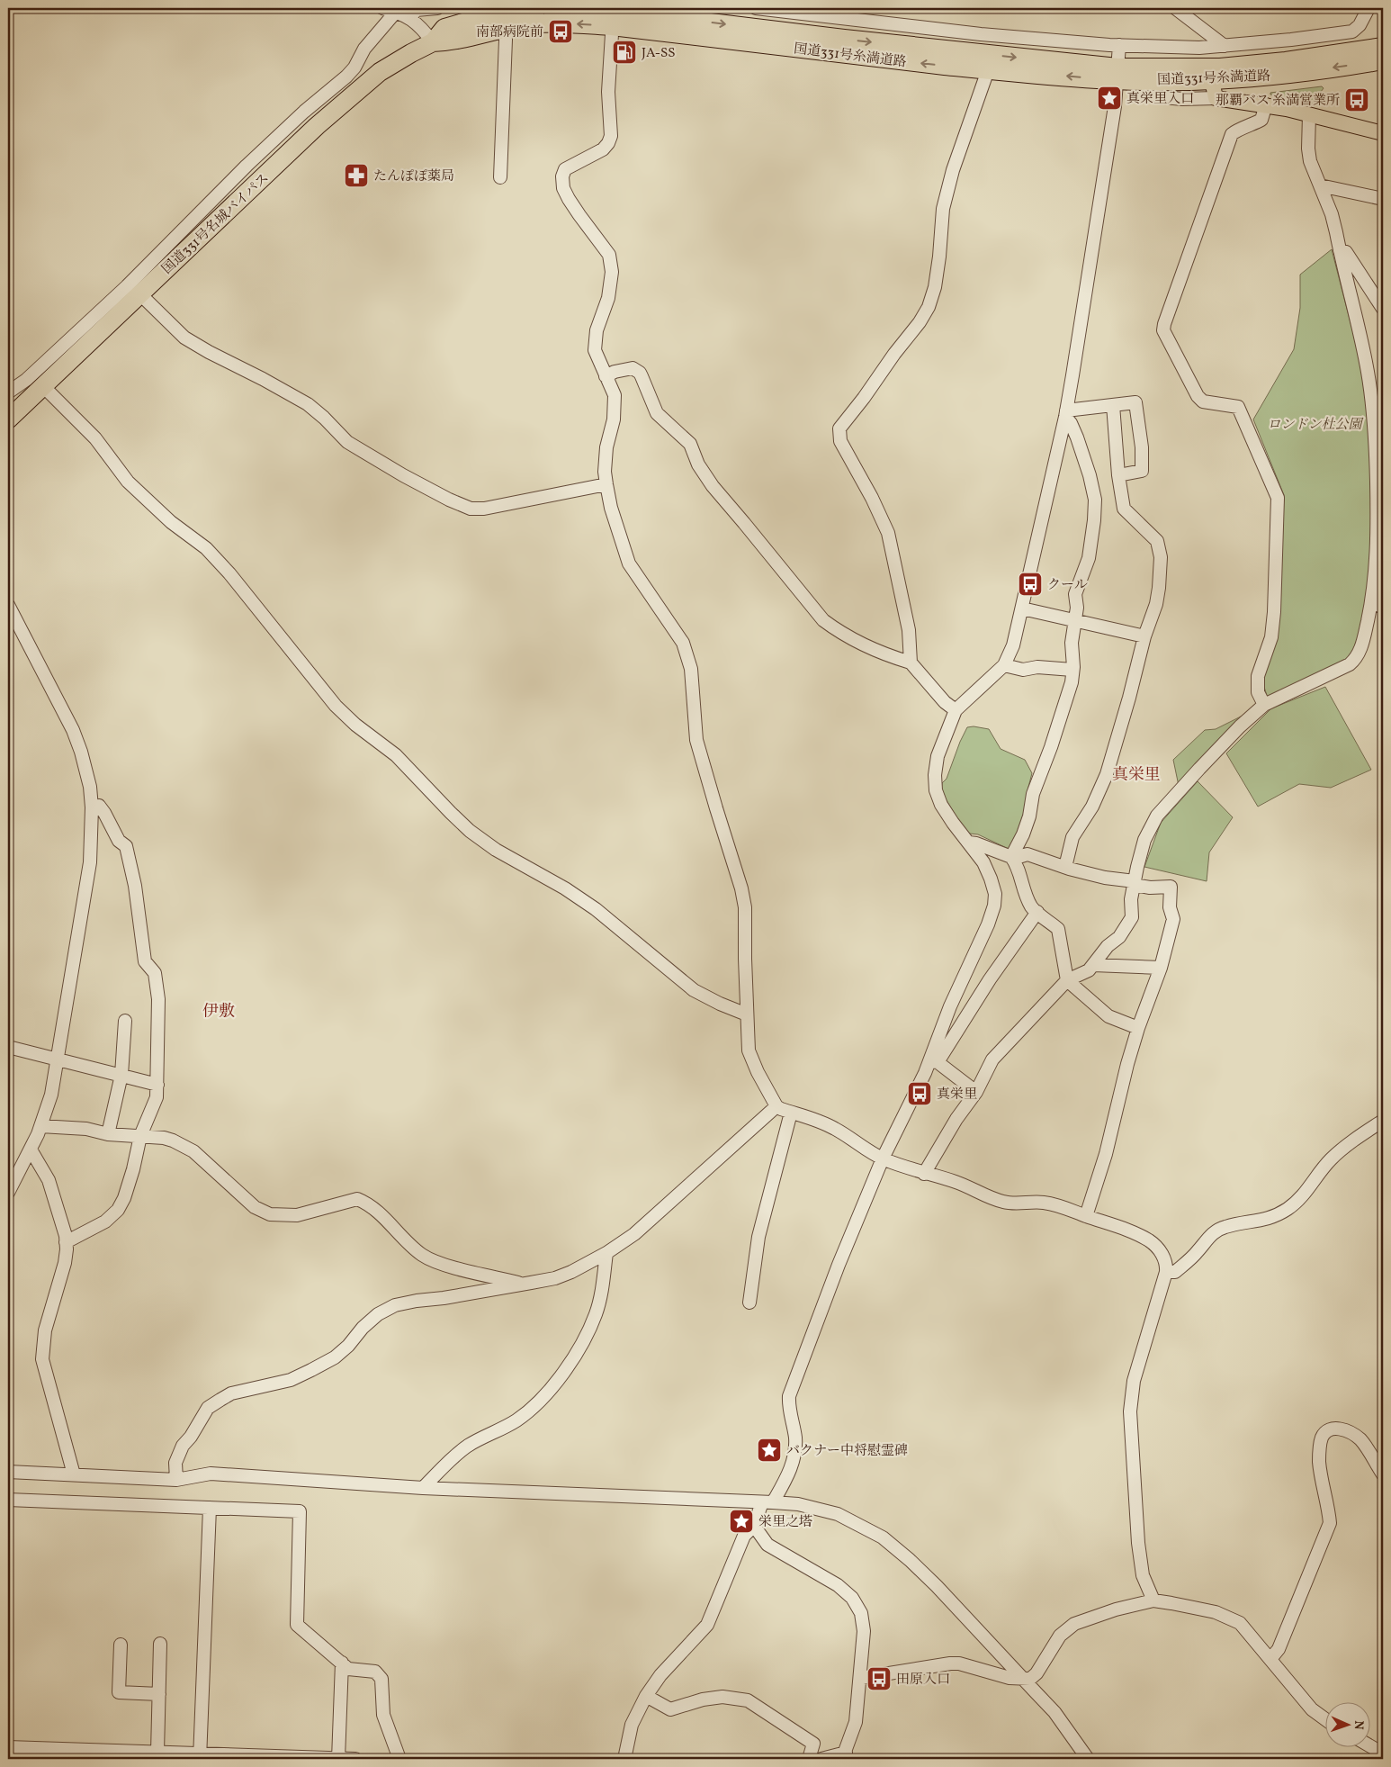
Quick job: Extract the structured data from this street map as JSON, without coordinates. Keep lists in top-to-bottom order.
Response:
{
  "streets": {
    "highway": ["国道331号糸満道路", "国道331号名城バイパス"]
  },
  "crossings": [
    ["国道331号糸満道路", "国道331号名城バイパス"]
  ],
  "districts": ["真栄里", "伊敷"],
  "parks": ["ロンドン杜公園"],
  "places": {
    "bus stop": [
      "南部病院前",
      "那覇バス 糸満営業所",
      "クール",
      "真栄里",
      "田原入口"
    ],
    "fuel station": ["JA-SS"],
    "place": ["真栄里入口", "バクナー中将慰霊碑", "栄里之塔"],
    "pharmacy": ["たんぽぽ薬局"]
  },
  "north": "right"
}
